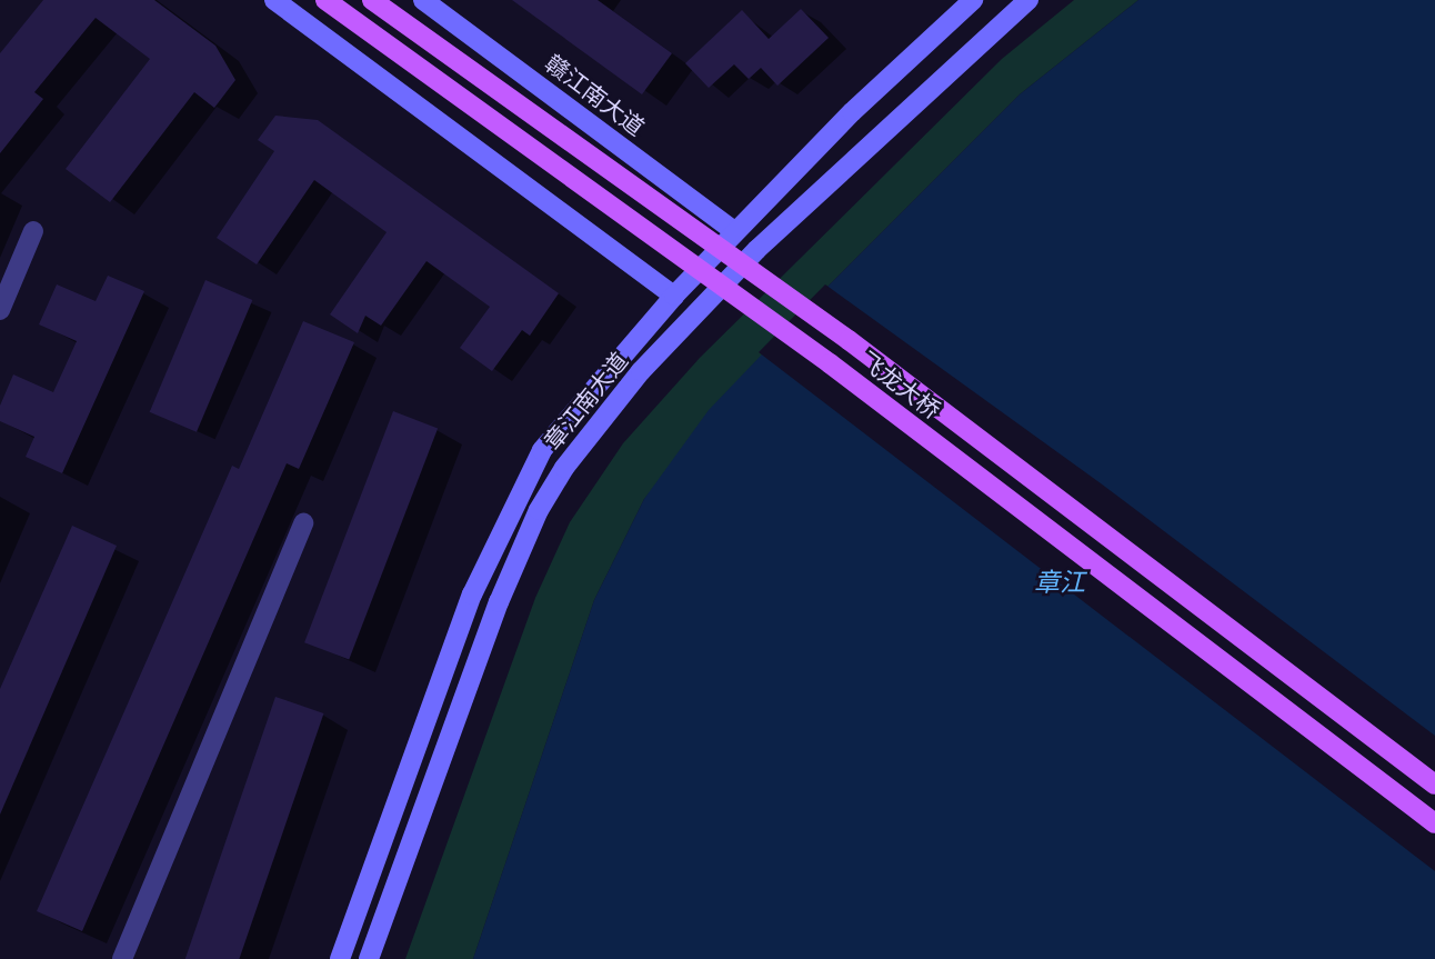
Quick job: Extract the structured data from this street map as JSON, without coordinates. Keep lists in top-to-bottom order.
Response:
{
  "streets": {
    "main road": ["赣江南大道", "飞龙大桥", "章江南大道"]
  },
  "crossings": [
    ["赣江南大道", "章江南大道"]
  ],
  "water": ["章江"]
}
